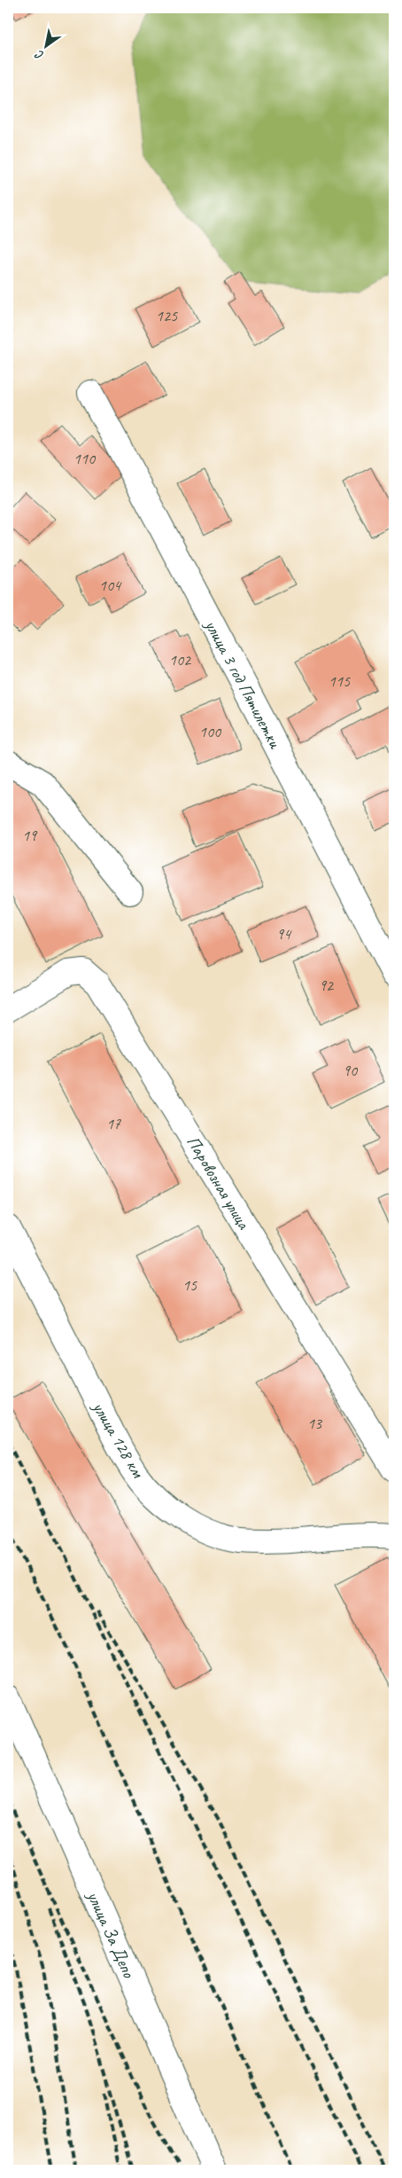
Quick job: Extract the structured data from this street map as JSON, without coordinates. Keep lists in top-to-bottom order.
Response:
{
  "streets": {
    "street": [
      "улица 3 год Пятилетки",
      "Паровозная улица",
      "улица 128 км",
      "улица За Депо"
    ]
  },
  "house_numbers": [
    "125",
    "110",
    "104",
    "102",
    "115",
    "100",
    "19",
    "94",
    "92",
    "90",
    "17",
    "15",
    "13"
  ],
  "north": "bottom left"
}
